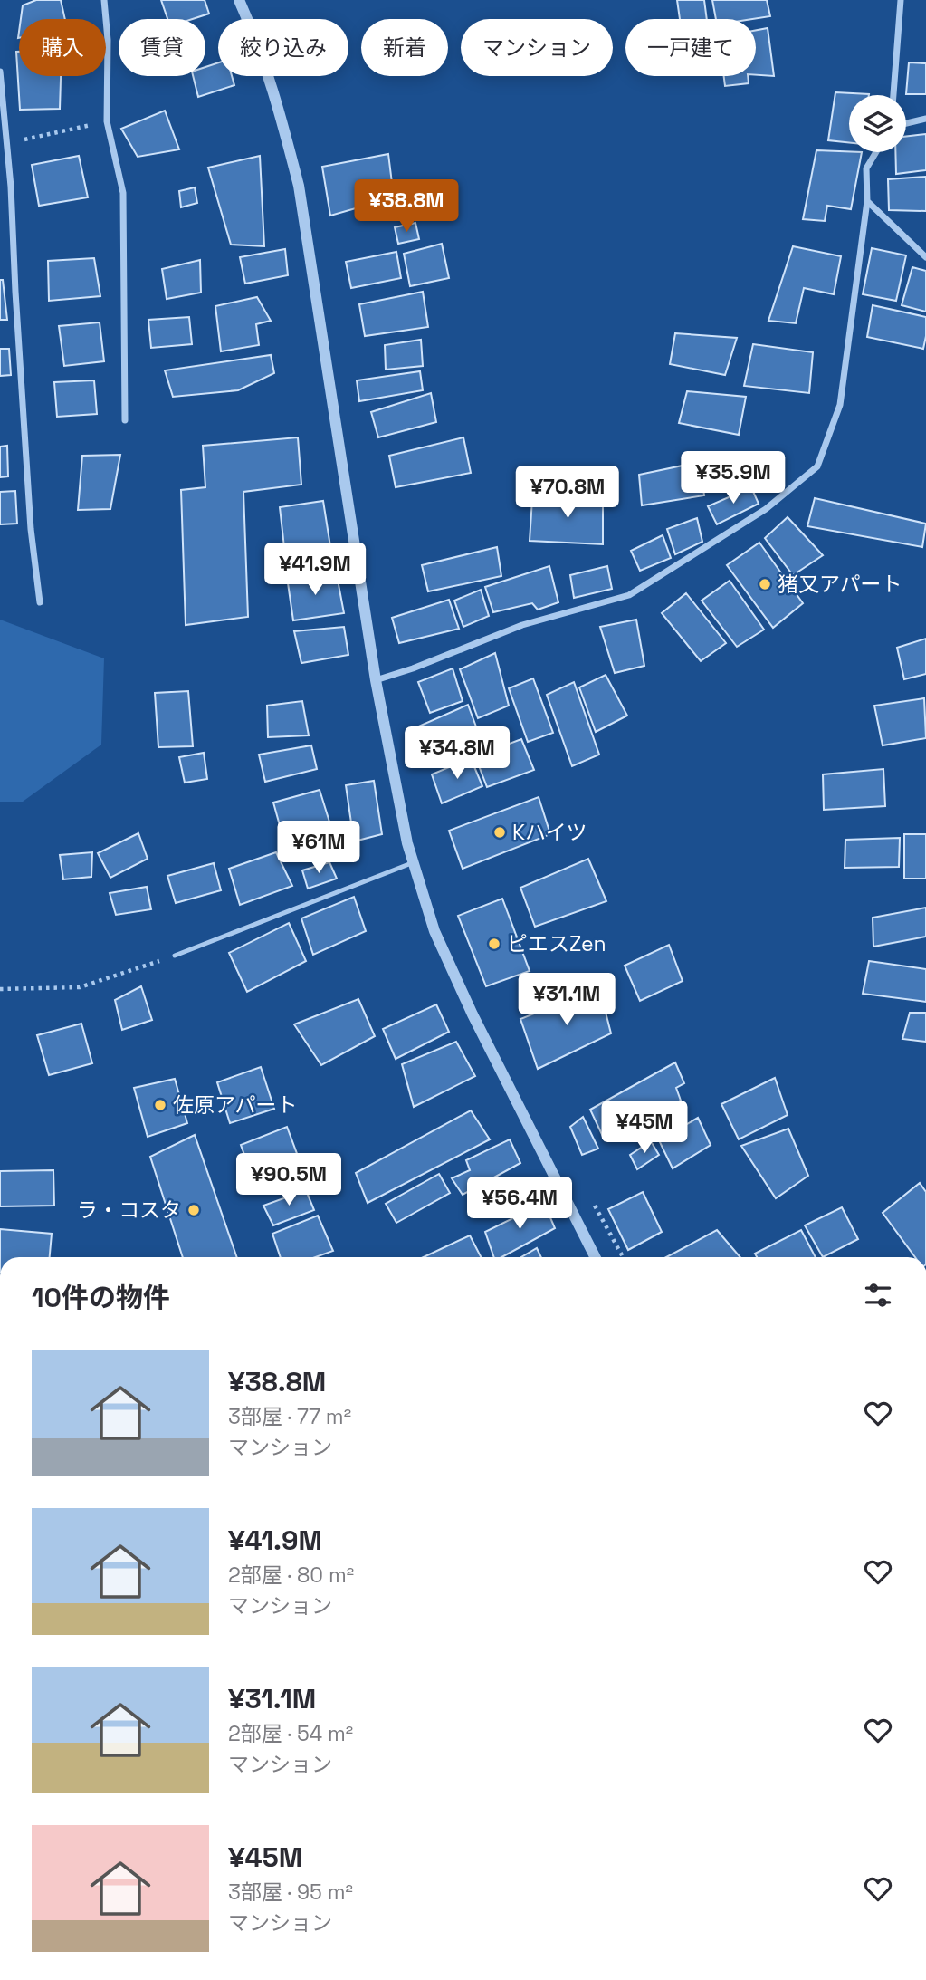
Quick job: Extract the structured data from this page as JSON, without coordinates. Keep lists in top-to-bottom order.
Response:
{
  "places": [
    "猪又アパート",
    "Kハイツ",
    "ピエスZen",
    "佐原アパート",
    "ラ・コスタ"
  ],
  "page": {
    "chip": [
      "購入",
      "賃貸",
      "絞り込み",
      "新着",
      "マンション",
      "一戸建て"
    ],
    "price": [
      "¥38.8M",
      "¥35.9M",
      "¥70.8M",
      "¥41.9M",
      "¥34.8M",
      "¥61M",
      "¥31.1M",
      "¥45M",
      "¥90.5M",
      "¥56.4M"
    ],
    "heading": "10件の物件",
    "list": [
      {
        "name": "¥38.8M",
        "note": "3部屋 · 77 m² · マンション"
      },
      {
        "name": "¥41.9M",
        "note": "2部屋 · 80 m² · マンション"
      },
      {
        "name": "¥31.1M",
        "note": "2部屋 · 54 m² · マンション"
      },
      {
        "name": "¥45M",
        "note": "3部屋 · 95 m² · マンション"
      }
    ]
  }
}
